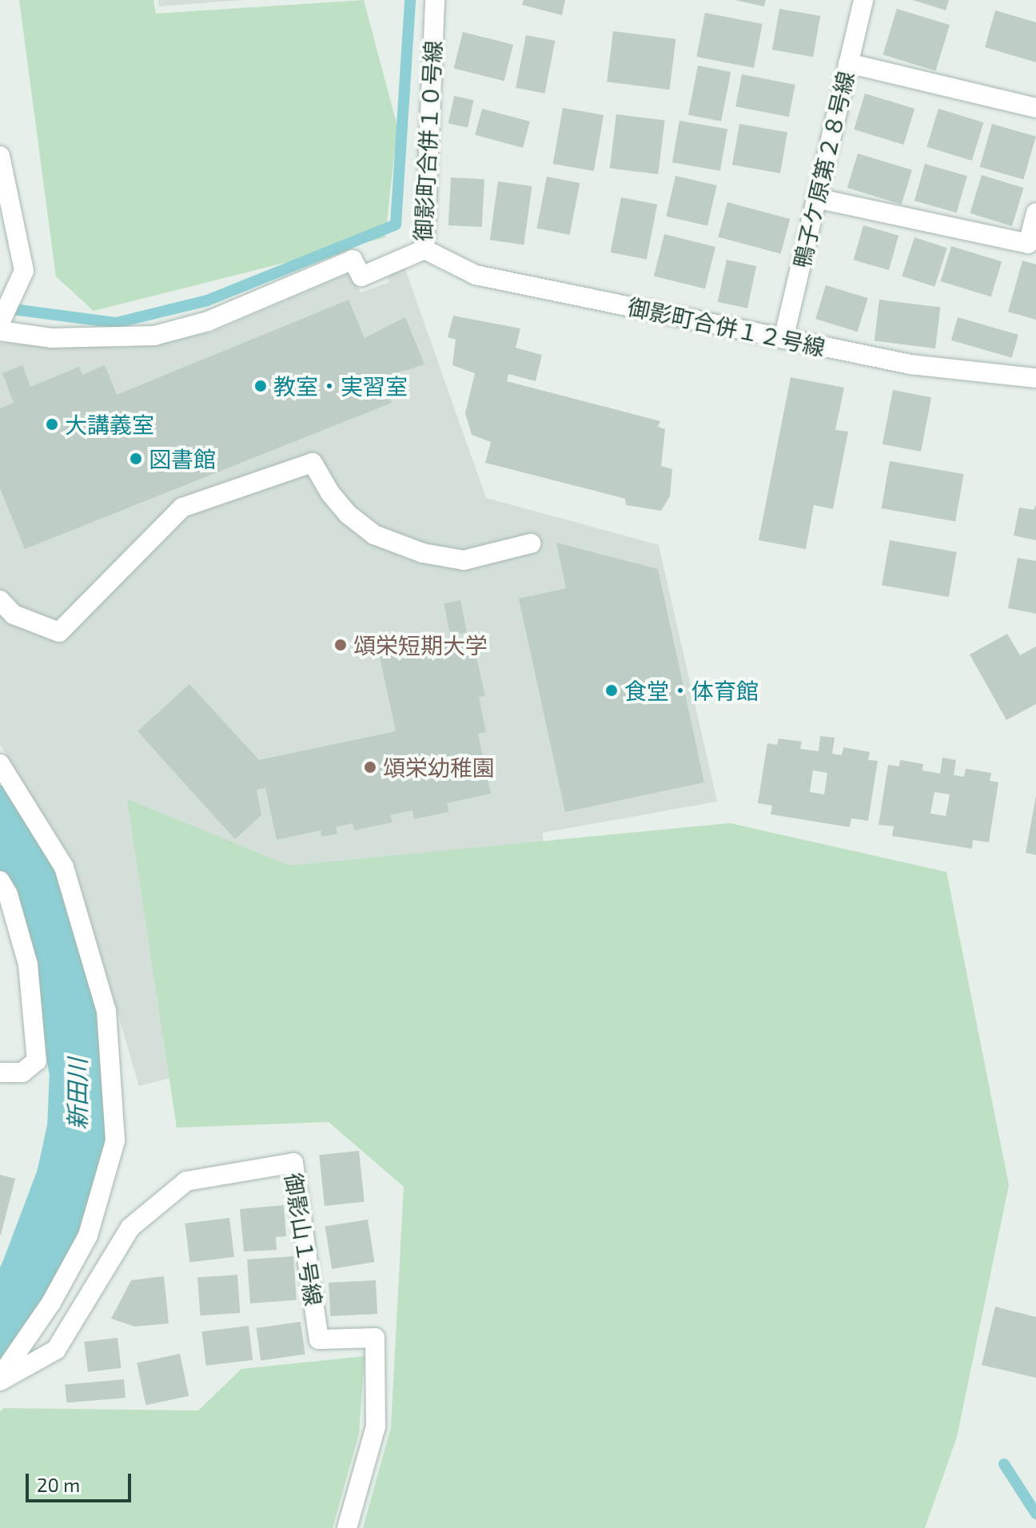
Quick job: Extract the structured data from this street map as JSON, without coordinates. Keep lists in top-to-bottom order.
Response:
{
  "streets": {
    "street": [
      "御影町合併１０号線",
      "鴨子ケ原第２８号線",
      "御影町合併１２号線",
      "御影山１号線"
    ]
  },
  "crossings": [
    ["御影町合併１０号線", "御影町合併１２号線"],
    ["鴨子ケ原第２８号線", "御影町合併１２号線"]
  ],
  "water": ["新田川"],
  "places": [
    "教室・実習室",
    "大講義室",
    "図書館",
    "頌栄短期大学",
    "食堂・体育館",
    "頌栄幼稚園"
  ],
  "scale_bar": "20 m"
}
